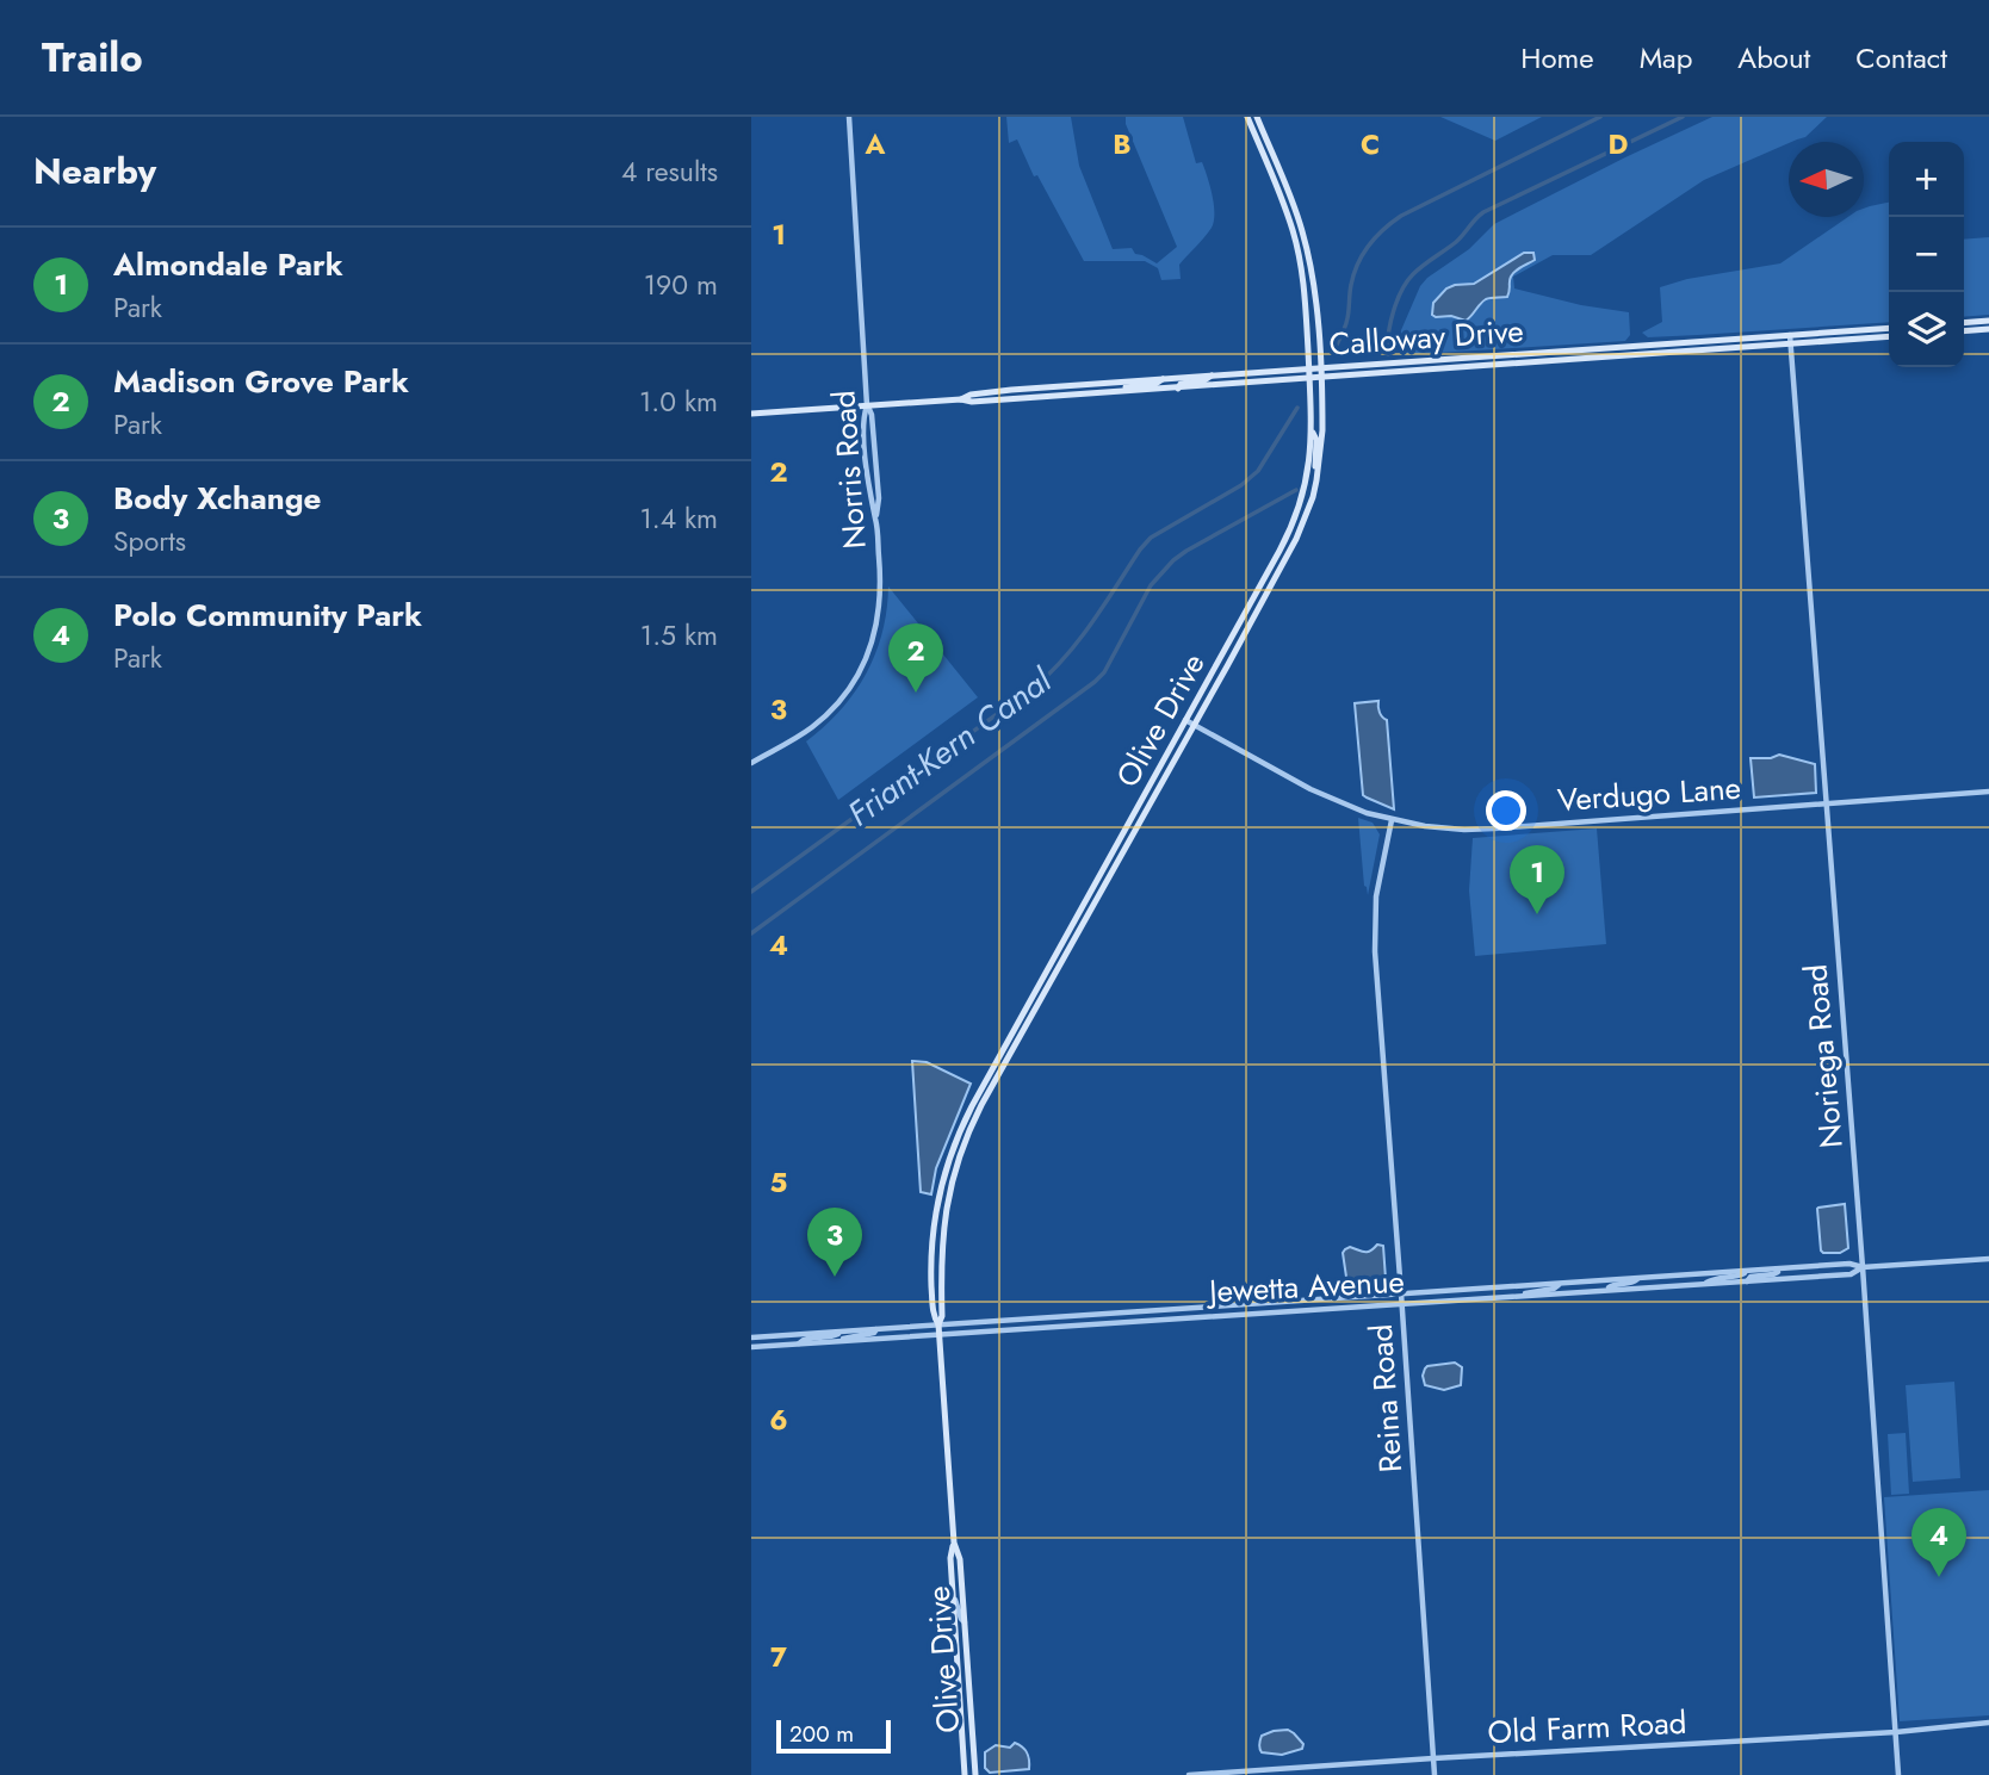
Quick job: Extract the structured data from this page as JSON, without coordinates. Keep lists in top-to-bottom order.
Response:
{
  "streets": {
    "main road": ["Calloway Drive", "Olive Drive"],
    "street": [
      "Norris Road",
      "Verdugo Lane",
      "Noriega Road",
      "Jewetta Avenue",
      "Reina Road",
      "Old Farm Road"
    ]
  },
  "crossings": [
    ["Calloway Drive", "Norris Road"],
    ["Calloway Drive", "Olive Drive"],
    ["Calloway Drive", "Noriega Road"],
    ["Olive Drive", "Verdugo Lane"],
    ["Olive Drive", "Jewetta Avenue"],
    ["Verdugo Lane", "Noriega Road"],
    ["Verdugo Lane", "Reina Road"],
    ["Noriega Road", "Jewetta Avenue"],
    ["Noriega Road", "Old Farm Road"],
    ["Jewetta Avenue", "Reina Road"],
    ["Reina Road", "Old Farm Road"]
  ],
  "water": ["Friant-Kern Canal"],
  "scale_bar": "200 m",
  "north": "left",
  "page": {
    "header": "Trailo",
    "nav": [
      "Home",
      "Map",
      "About",
      "Contact"
    ],
    "heading": ["Nearby", "4 results"],
    "map_buttons": ["+", "−"],
    "list": [
      {
        "mark": "1",
        "name": "Almondale Park",
        "note": "Park",
        "value": "190 m"
      },
      {
        "mark": "2",
        "name": "Madison Grove Park",
        "note": "Park",
        "value": "1.0 km"
      },
      {
        "mark": "3",
        "name": "Body Xchange",
        "note": "Sports",
        "value": "1.4 km"
      },
      {
        "mark": "4",
        "name": "Polo Community Park",
        "note": "Park",
        "value": "1.5 km"
      }
    ],
    "pins": [
      "2",
      "1",
      "3",
      "4"
    ],
    "scale": "200 m"
  },
  "grid": {
    "columns": [
      "A",
      "B",
      "C",
      "D"
    ],
    "rows": [
      "1",
      "2",
      "3",
      "4",
      "5",
      "6",
      "7"
    ]
  }
}
